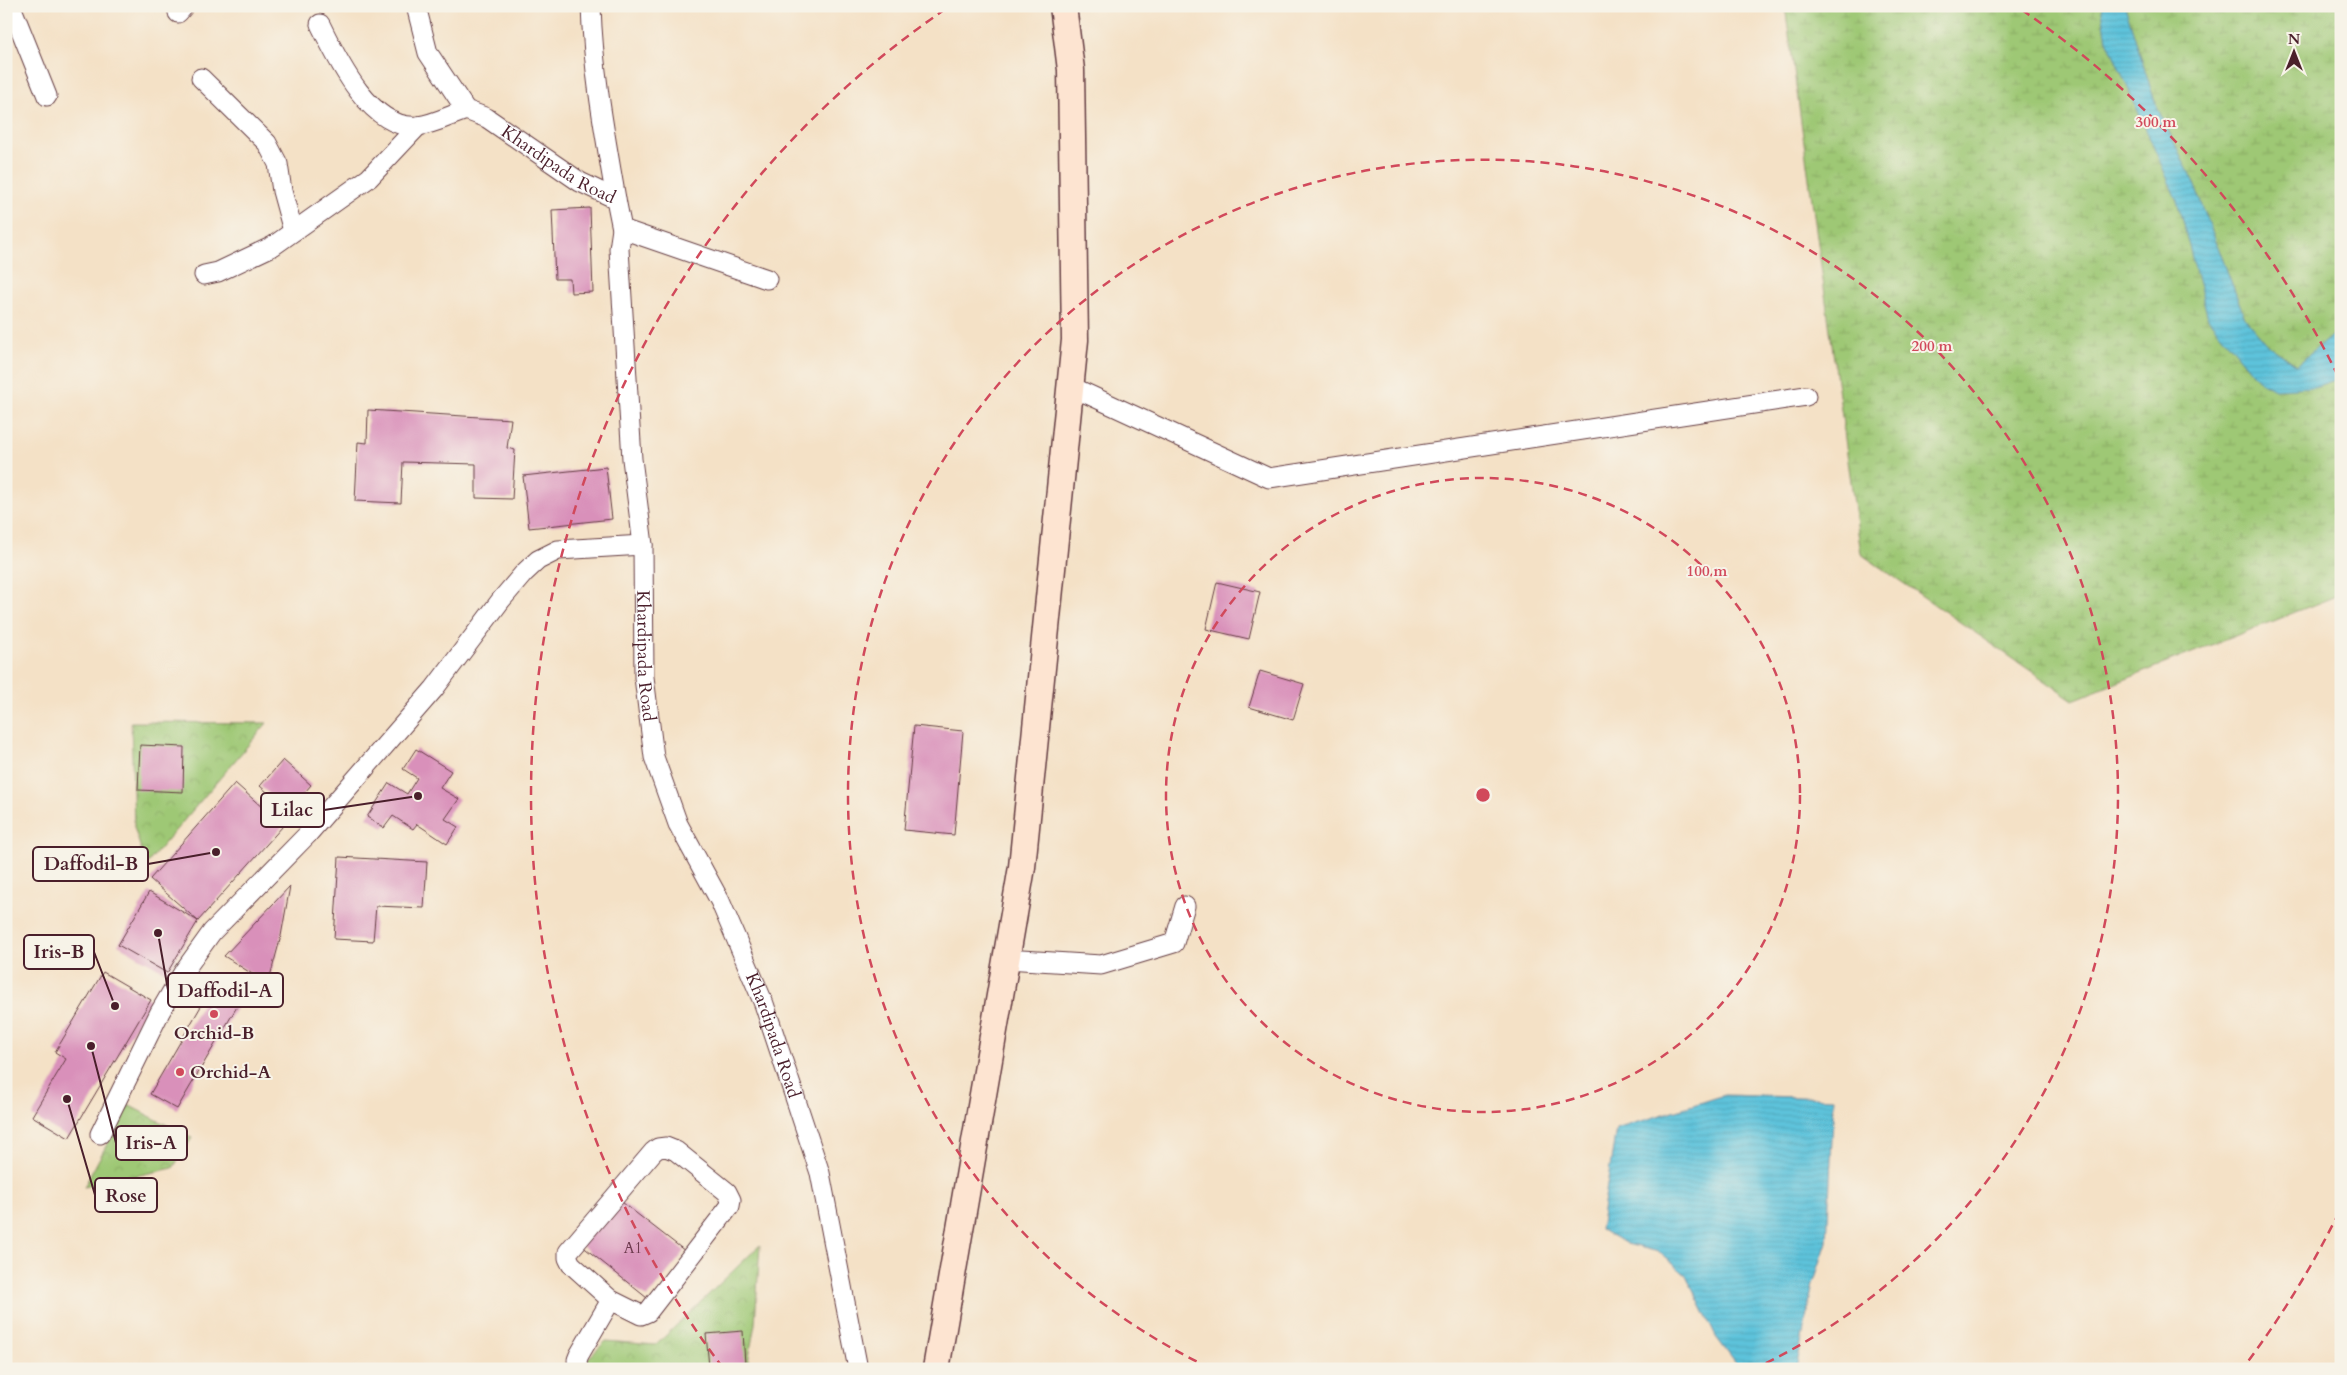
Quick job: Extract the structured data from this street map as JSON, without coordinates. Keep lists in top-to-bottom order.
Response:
{
  "streets": {
    "street": ["Khardipada Road"]
  },
  "places": [
    "Lilac",
    "Daffodil-B",
    "Daffodil-A",
    "Iris-B",
    "Orchid-B",
    "Iris-A",
    "Orchid-A",
    "Rose"
  ],
  "house_numbers": ["A1"],
  "north": "top",
  "rings": ["300 m", "200 m", "100 m"]
}
